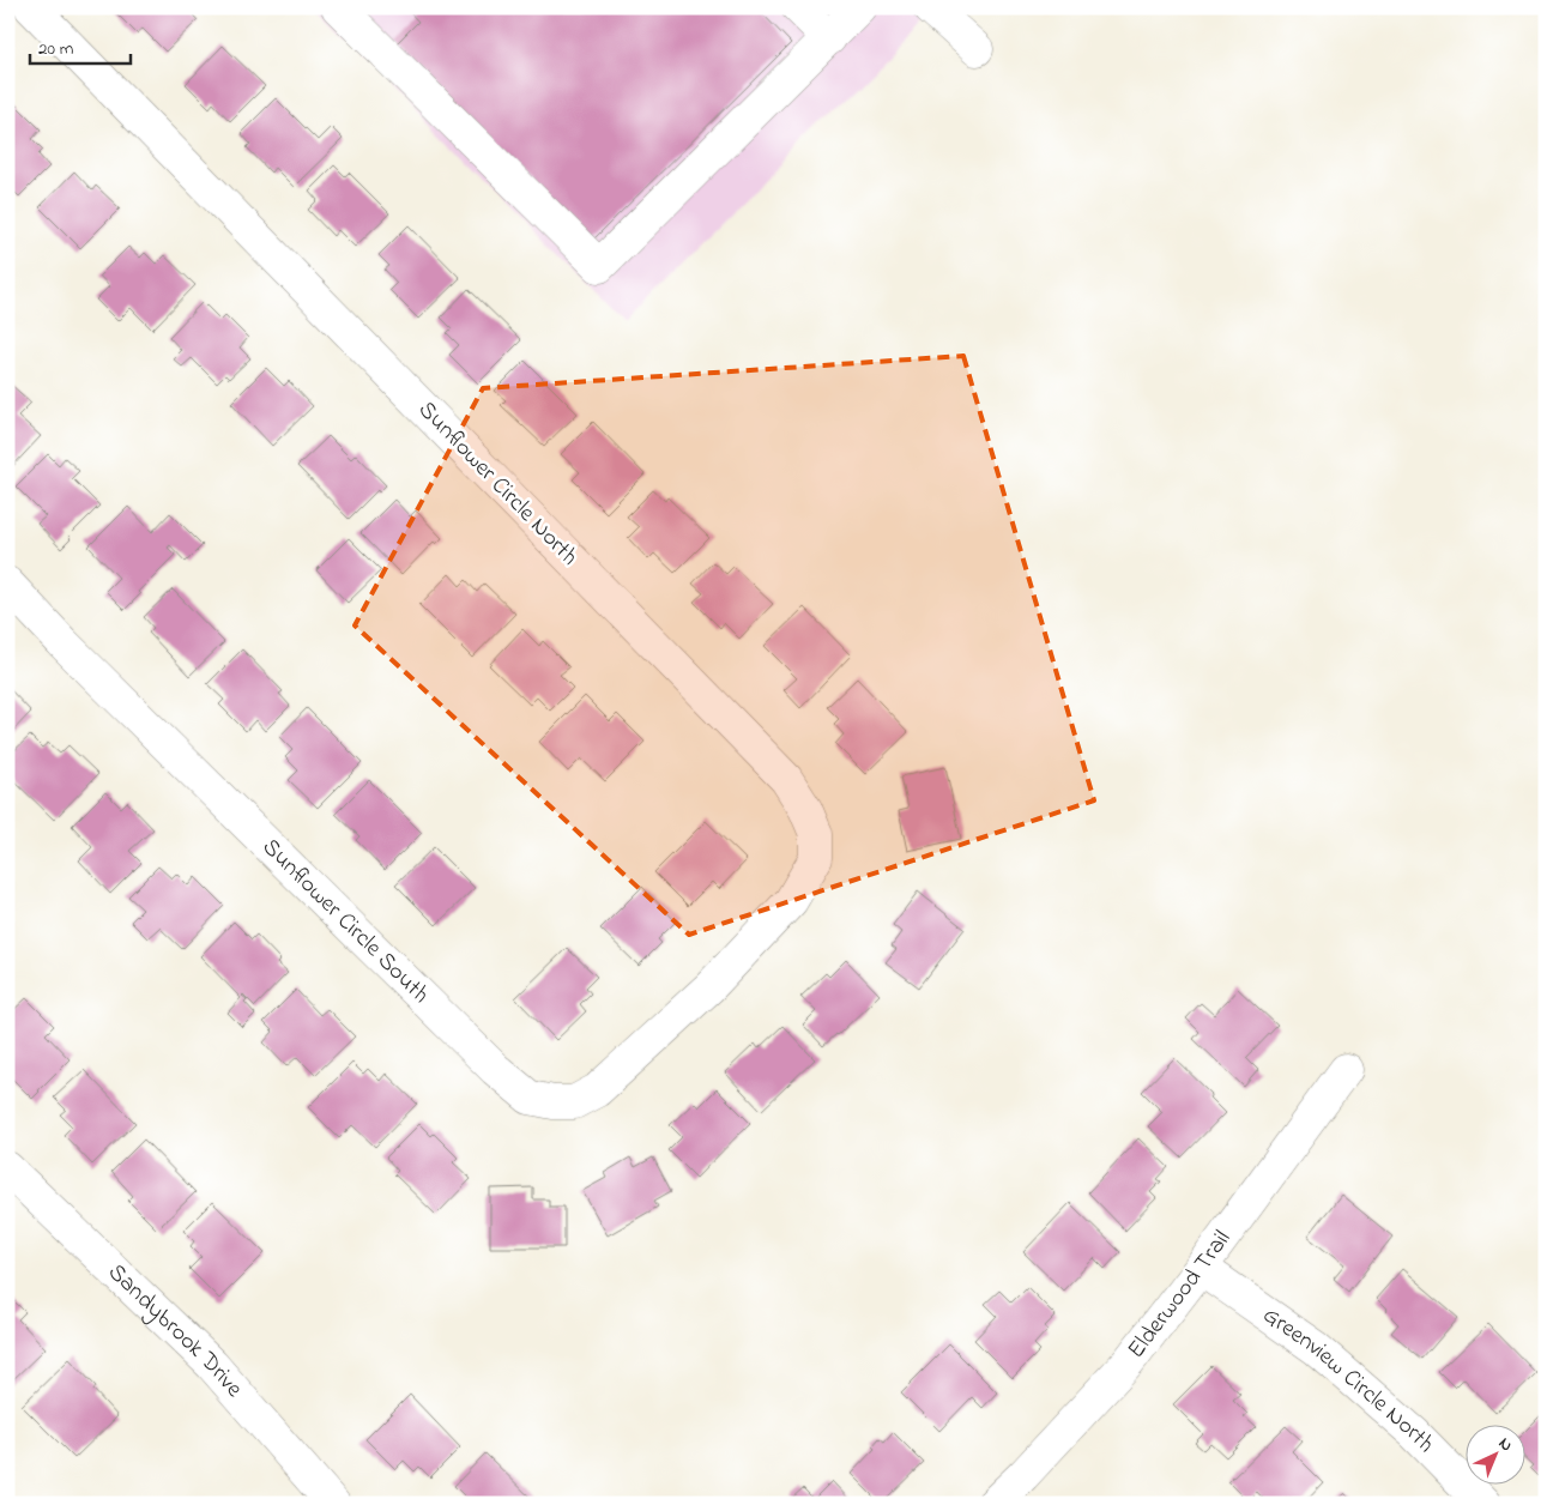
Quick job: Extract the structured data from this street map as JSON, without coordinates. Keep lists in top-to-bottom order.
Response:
{
  "streets": {
    "street": [
      "Sunflower Circle North",
      "Sunflower Circle South",
      "Elderwood Trail",
      "Sandybrook Drive",
      "Greenview Circle North"
    ]
  },
  "crossings": [
    ["Sunflower Circle North", "Sunflower Circle South"],
    ["Elderwood Trail", "Greenview Circle North"]
  ],
  "scale_bar": "20 m",
  "north": "top right"
}
